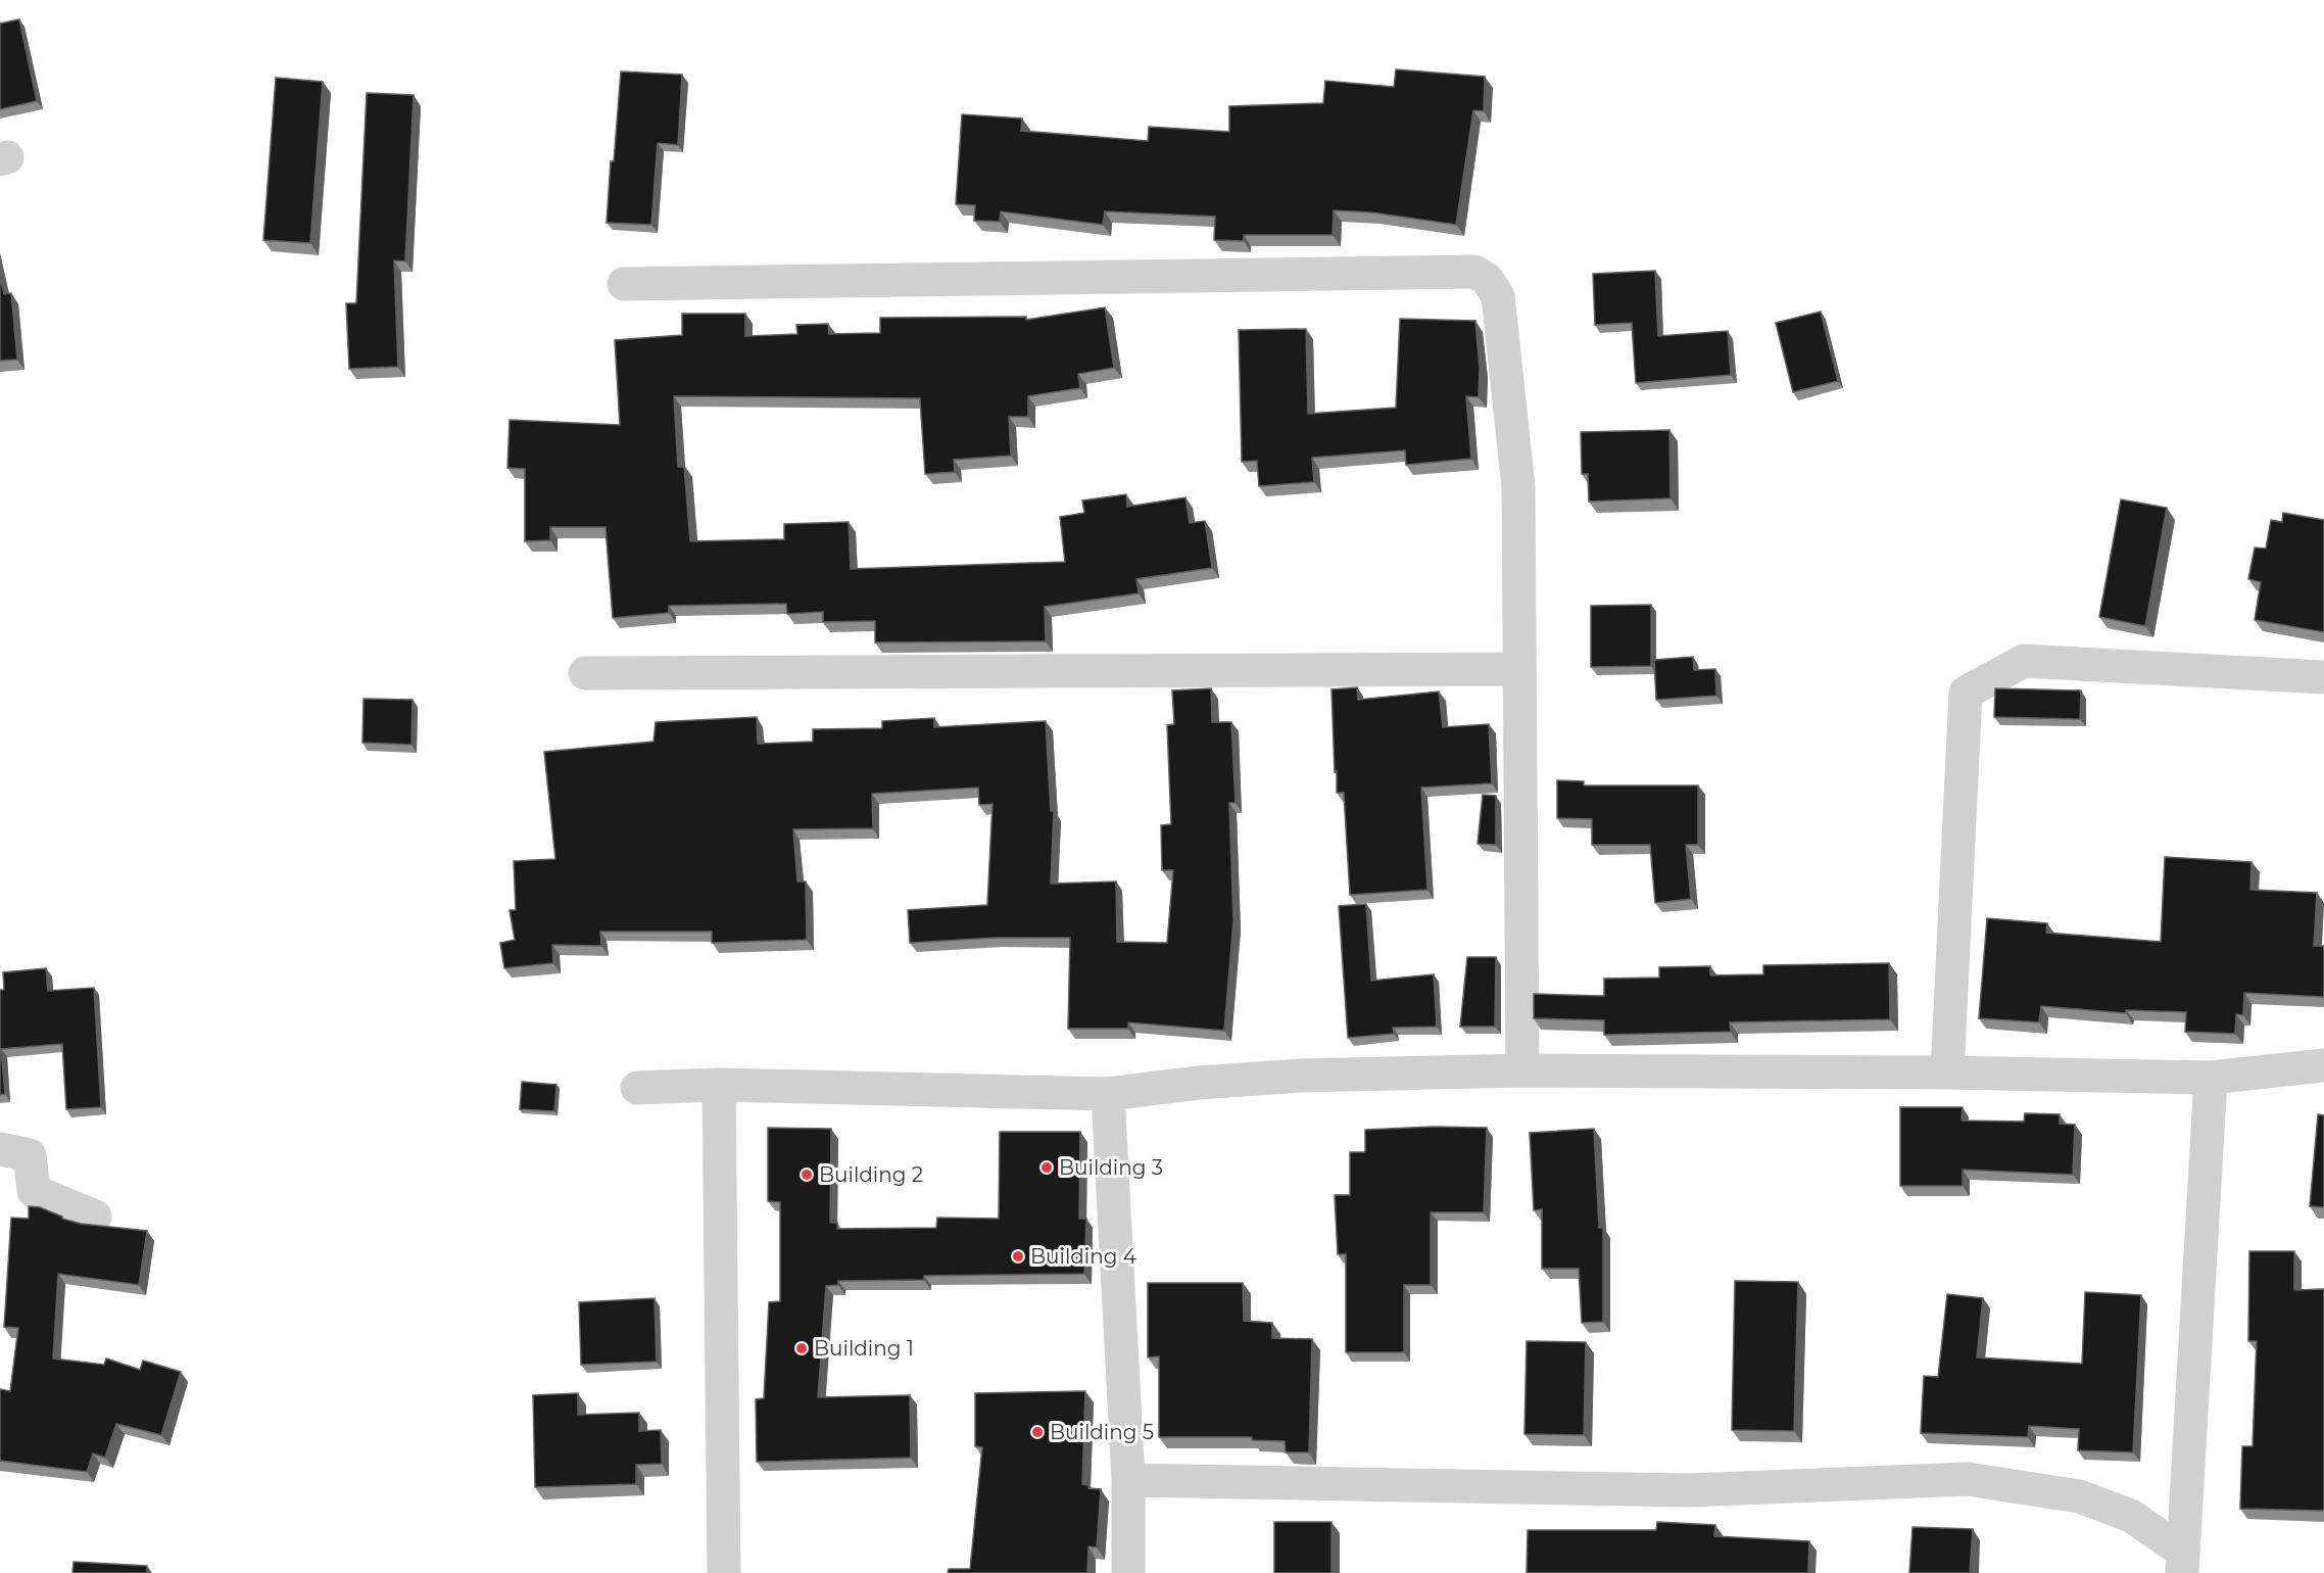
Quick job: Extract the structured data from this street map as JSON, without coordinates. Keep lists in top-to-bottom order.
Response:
{
  "places": [
    "Building 3",
    "Building 2",
    "Building 4",
    "Building 1",
    "Building 5"
  ]
}
